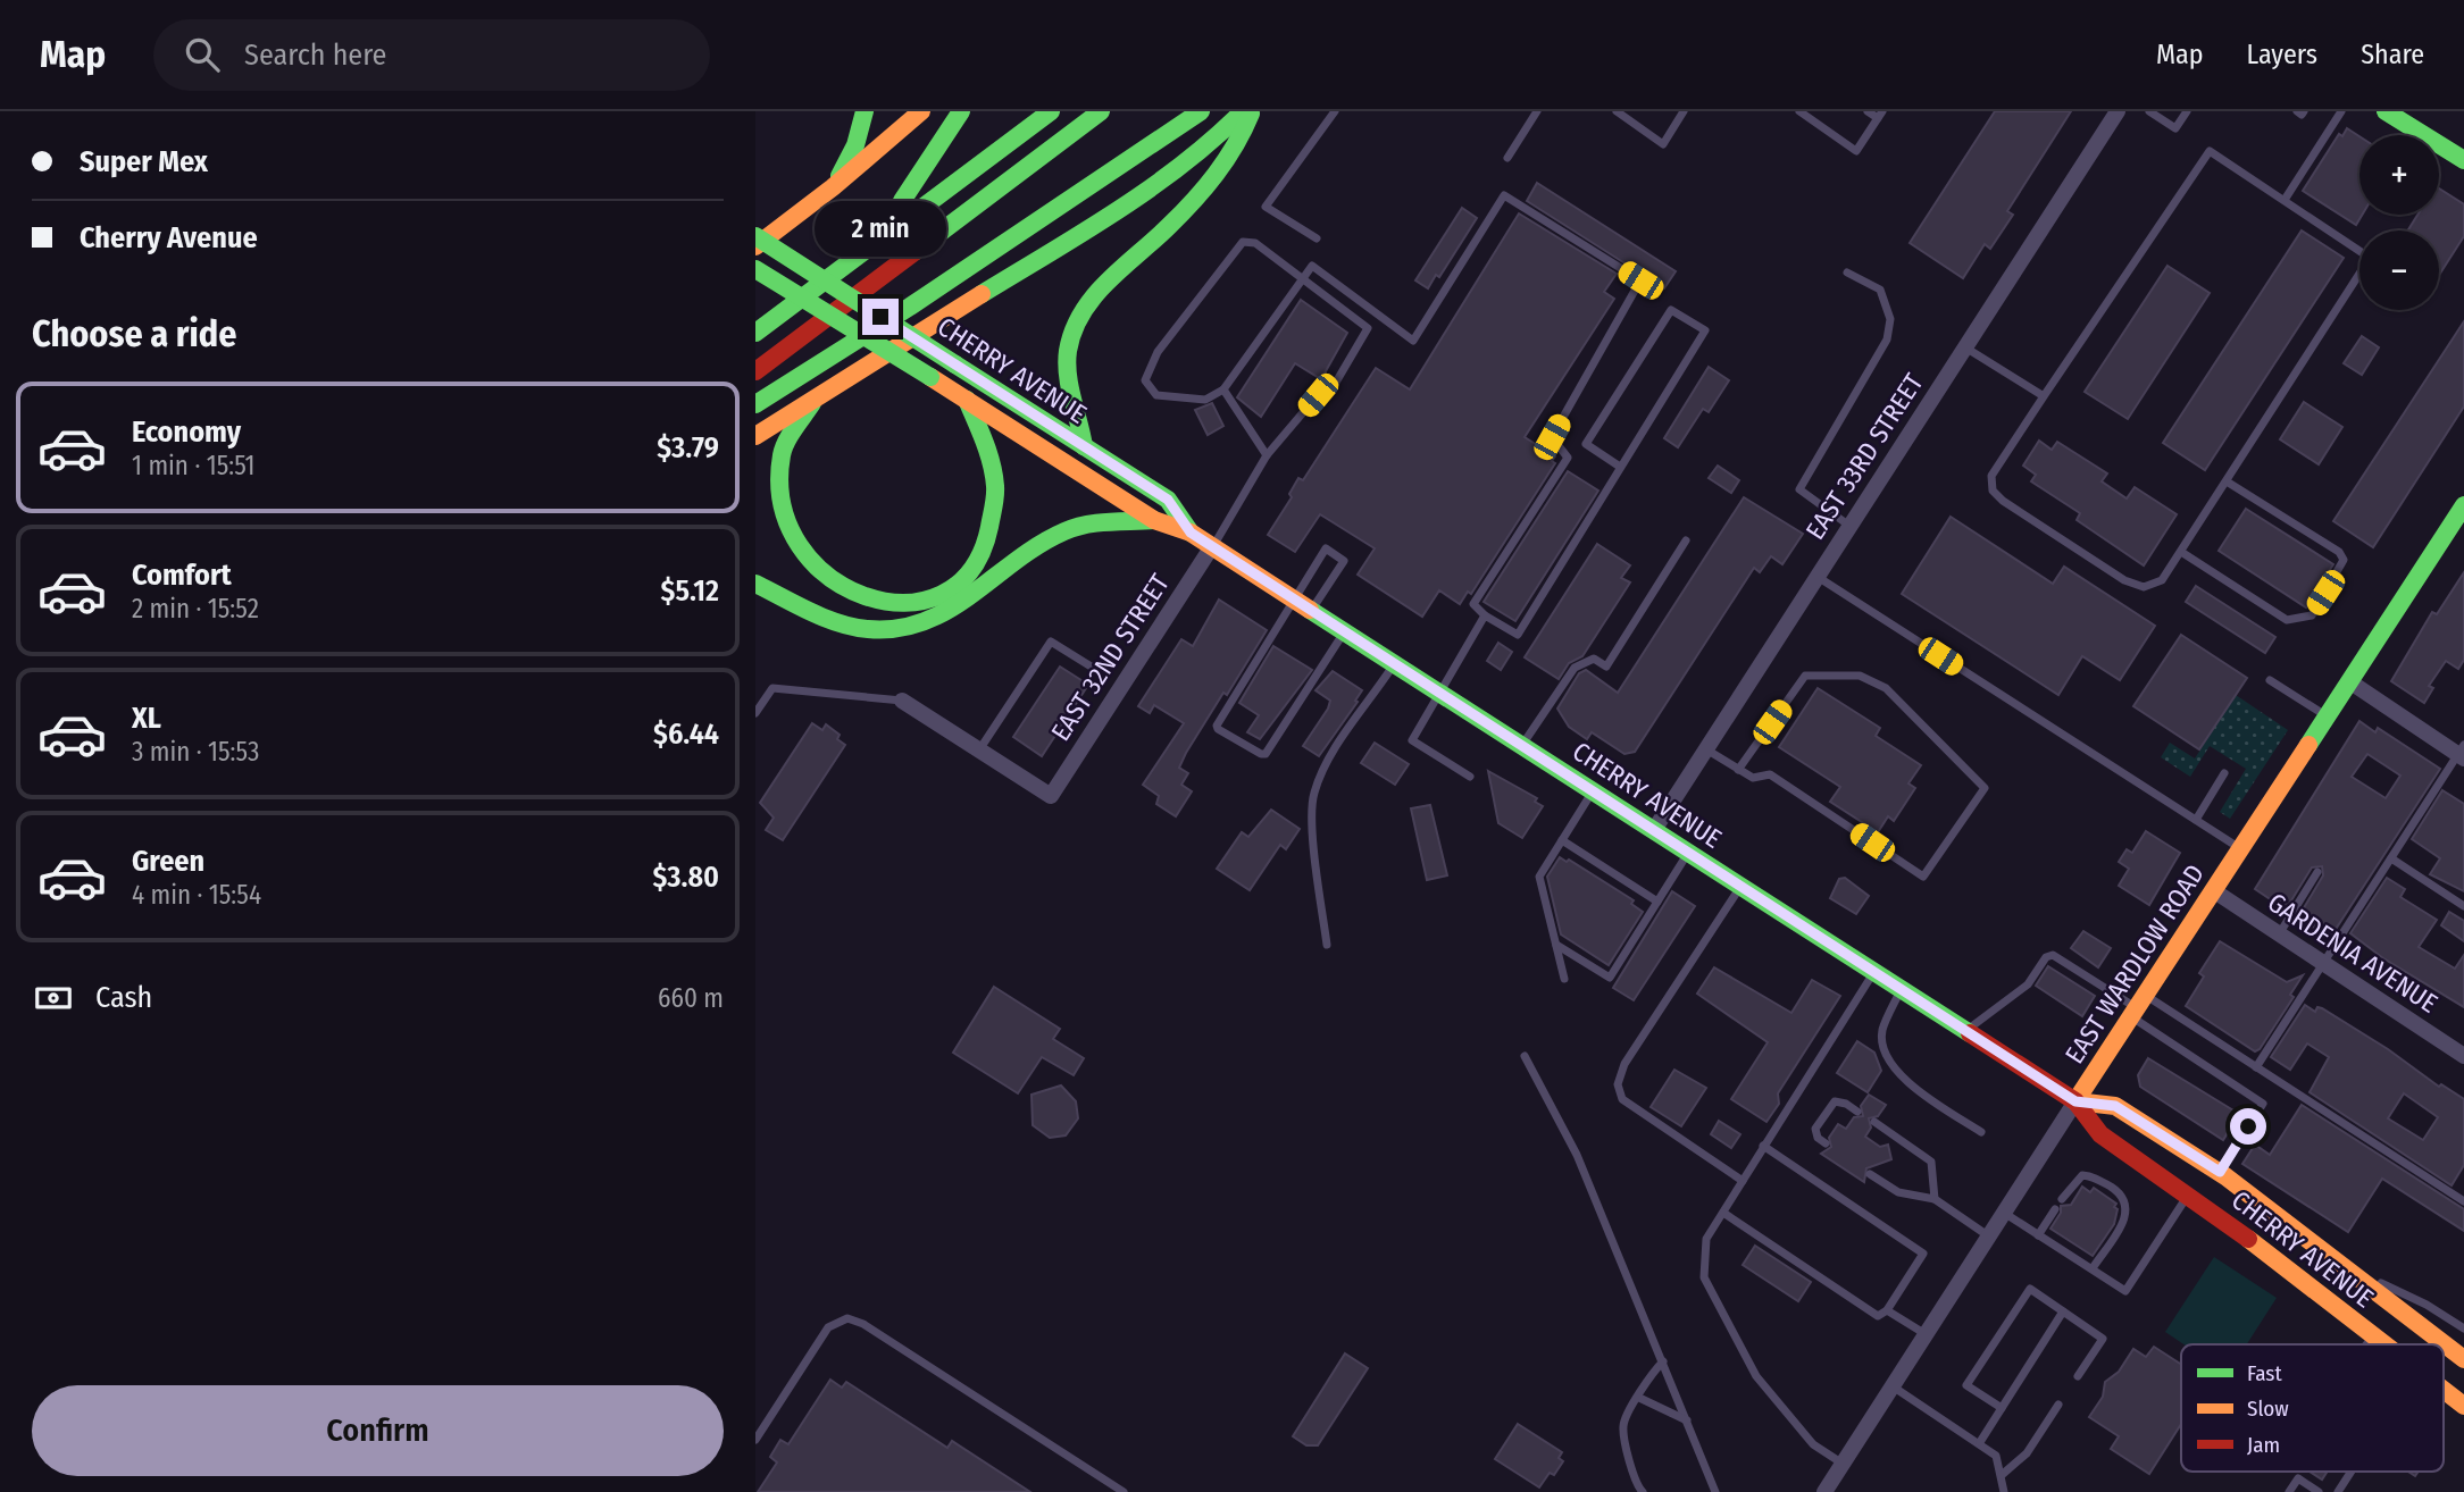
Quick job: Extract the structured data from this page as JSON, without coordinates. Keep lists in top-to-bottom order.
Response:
{
  "streets": {
    "main road": ["CHERRY AVENUE", "EAST WARDLOW ROAD"],
    "street": ["EAST 33RD STREET", "EAST 32ND STREET", "GARDENIA AVENUE"]
  },
  "crossings": [
    ["CHERRY AVENUE", "EAST 33RD STREET"],
    ["CHERRY AVENUE", "EAST 32ND STREET"],
    ["CHERRY AVENUE", "EAST WARDLOW ROAD"],
    ["GARDENIA AVENUE", "EAST WARDLOW ROAD"]
  ],
  "legend": ["Fast", "Slow", "Jam"],
  "page": {
    "header": "Map",
    "search": "Search here",
    "nav": ["Map", "Layers", "Share"],
    "banner": ["Super Mex", "Cherry Avenue"],
    "map_buttons": ["+", "−"],
    "bubble": "2 min",
    "heading": "Choose a ride",
    "list": [
      {
        "name": "Economy",
        "note": "1 min · 15:51",
        "value": "$3.79"
      },
      {
        "name": "Comfort",
        "note": "2 min · 15:52",
        "value": "$5.12"
      },
      {
        "name": "XL",
        "note": "3 min · 15:53",
        "value": "$6.44"
      },
      {
        "name": "Green",
        "note": "4 min · 15:54",
        "value": "$3.80"
      }
    ],
    "pay": ["Cash", "660 m"],
    "buttons": "Confirm"
  }
}
